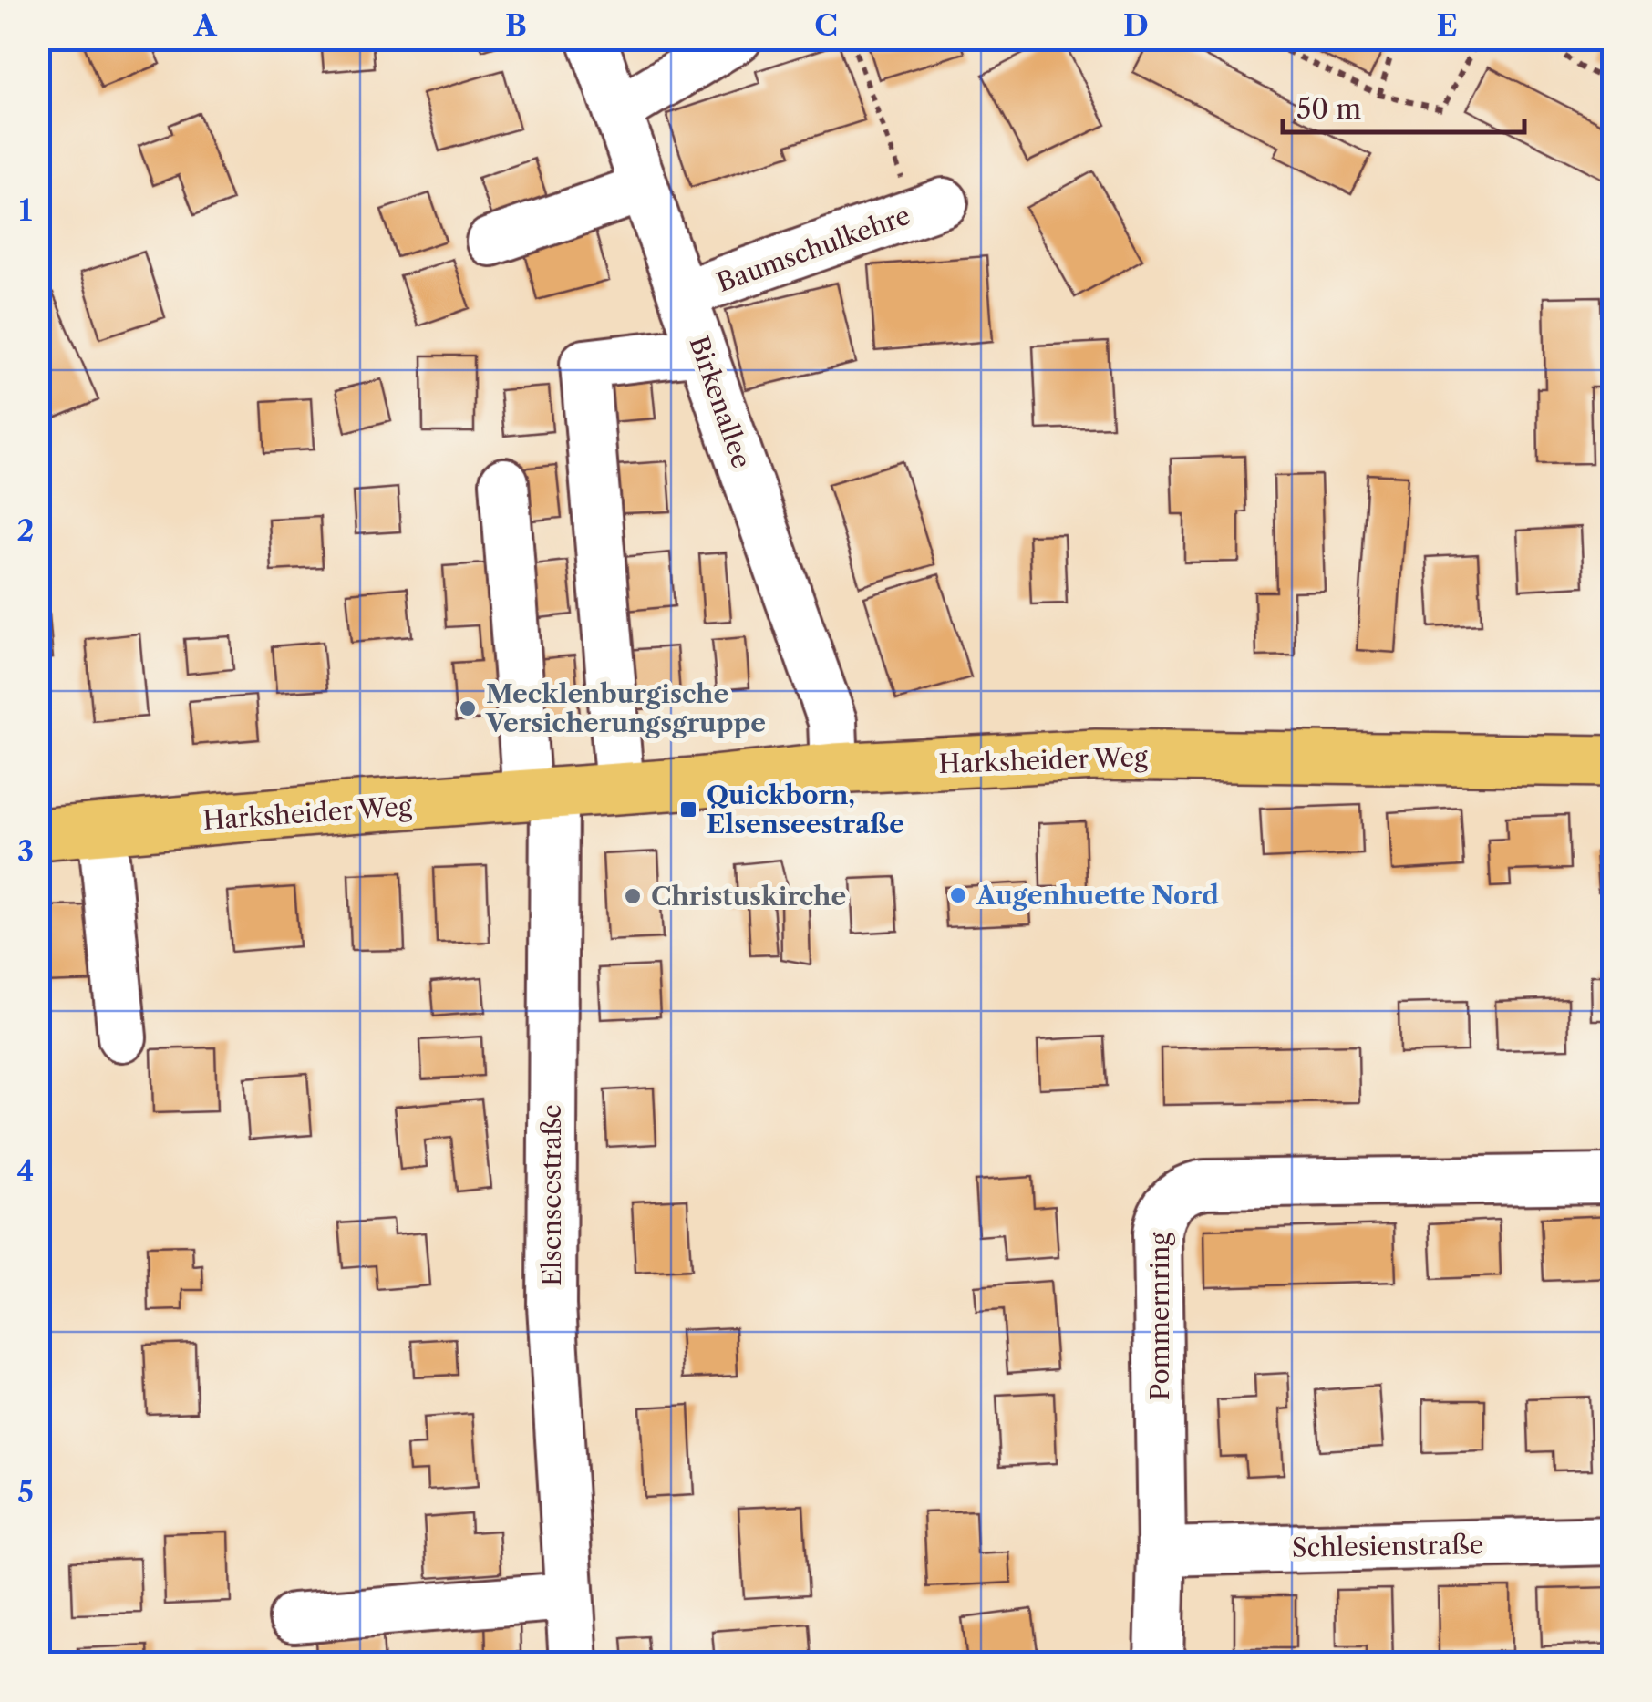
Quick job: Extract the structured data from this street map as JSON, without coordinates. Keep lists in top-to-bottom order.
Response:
{
  "streets": {
    "main road": ["Harksheider Weg"],
    "street": [
      "Baumschulkehre",
      "Birkenallee",
      "Elsenseestraße",
      "Pommernring",
      "Schlesienstraße"
    ]
  },
  "crossings": [
    ["Baumschulkehre", "Birkenallee"],
    ["Birkenallee", "Harksheider Weg"],
    ["Harksheider Weg", "Elsenseestraße"],
    ["Pommernring", "Schlesienstraße"]
  ],
  "places": {
    "other": ["Mecklenburgische Versicherungsgruppe", "Augenhuette Nord", "Christuskirche"],
    "transit": ["Quickborn, Elsenseestraße"]
  },
  "scale_bar": "50 m",
  "grid": {
    "columns": [
      "A",
      "B",
      "C",
      "D",
      "E"
    ],
    "rows": [
      "1",
      "2",
      "3",
      "4",
      "5"
    ]
  }
}
